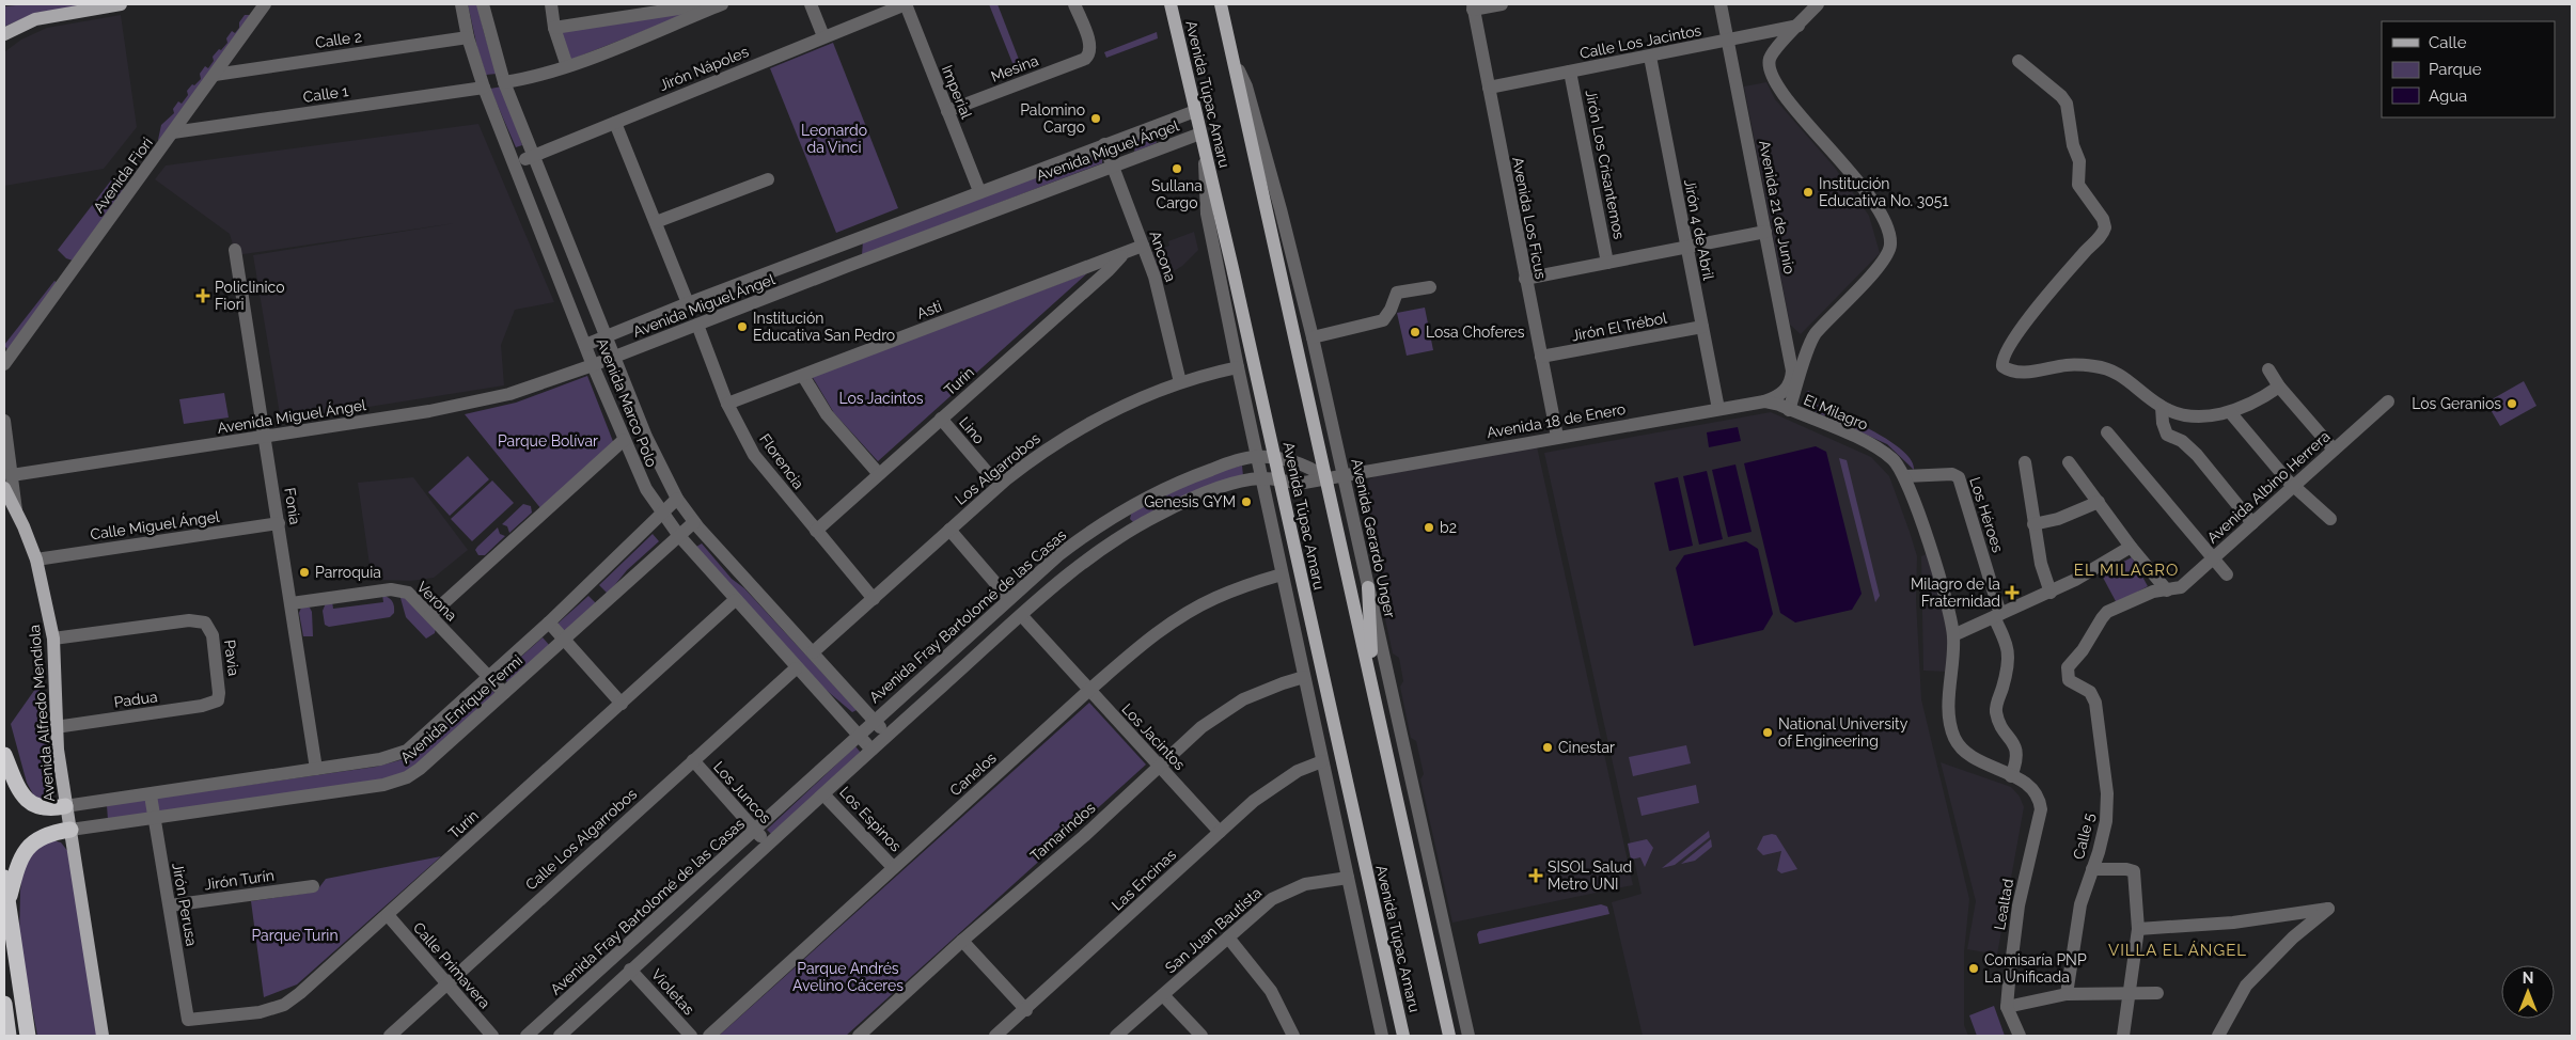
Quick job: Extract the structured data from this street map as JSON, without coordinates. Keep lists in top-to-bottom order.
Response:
{
  "streets": {
    "main road": ["Avenida Túpac Amaru", "Avenida Alfredo Mendiola"],
    "street": [
      "Calle 2",
      "Calle Los Jacintos",
      "Jirón Nápoles",
      "Mesina",
      "Imperial",
      "Calle 1",
      "Avenida Miguel Ángel",
      "Jirón Los Crisantemos",
      "Avenida Fiori",
      "Avenida 21 de Junio",
      "Avenida Los Ficus",
      "Jirón 4 de Abril",
      "Ancona",
      "Asti",
      "Jirón El Trébol",
      "Turín",
      "Avenida Marco Polo",
      "El Milagro",
      "Avenida 18 de Enero",
      "Lino",
      "Florencia",
      "Los Algarrobos",
      "Avenida Albino Herrera",
      "Fonia",
      "Los Héroes",
      "Calle Miguel Ángel",
      "Avenida Gerardo Unger",
      "Verona",
      "Avenida Fray Bartolomé de las Casas",
      "Pavia",
      "Padua",
      "Avenida Enrique Fermi",
      "Los Jacintos",
      "Canelos",
      "Los Juncos",
      "Los Espinos",
      "Tamarindos",
      "Calle 5",
      "Calle Los Algarrobos",
      "Jirón Turín",
      "Las Encinas",
      "Jirón Perusa",
      "Lealtad",
      "San Juan Bautista",
      "Calle Primavera",
      "Violetas"
    ]
  },
  "crossings": [
    ["Calle 2", "Avenida Fiori"],
    ["Calle 2", "Avenida Marco Polo"],
    ["Calle Los Jacintos", "Jirón Los Crisantemos"],
    ["Calle Los Jacintos", "Avenida 21 de Junio"],
    ["Calle Los Jacintos", "Avenida Los Ficus"],
    ["Calle Los Jacintos", "Jirón 4 de Abril"],
    ["Calle Los Jacintos", "El Milagro"],
    ["Jirón Nápoles", "Imperial"],
    ["Jirón Nápoles", "Avenida Marco Polo"],
    ["Mesina", "Imperial"],
    ["Imperial", "Avenida Miguel Ángel"],
    ["Calle 1", "Avenida Fiori"],
    ["Calle 1", "Avenida Marco Polo"],
    ["Avenida Túpac Amaru", "Avenida Miguel Ángel"],
    ["Avenida Túpac Amaru", "Avenida 18 de Enero"],
    ["Avenida Túpac Amaru", "Avenida Gerardo Unger"],
    ["Avenida Túpac Amaru", "Avenida Fray Bartolomé de las Casas"],
    ["Avenida Miguel Ángel", "Ancona"],
    ["Avenida Miguel Ángel", "Avenida Marco Polo"],
    ["Avenida Miguel Ángel", "Florencia"],
    ["Avenida Miguel Ángel", "Fonia"],
    ["Avenida 21 de Junio", "Avenida 18 de Enero"],
    ["Avenida Los Ficus", "Jirón El Trébol"],
    ["Avenida Los Ficus", "Avenida 18 de Enero"],
    ["Jirón 4 de Abril", "Jirón El Trébol"],
    ["Jirón 4 de Abril", "Avenida 18 de Enero"],
    ["Ancona", "Asti"],
    ["Ancona", "Los Algarrobos"],
    ["Asti", "Turín"],
    ["Asti", "Florencia"],
    ["Turín", "Avenida Marco Polo"],
    ["Turín", "Lino"],
    ["Turín", "Florencia"],
    ["Turín", "Jirón Perusa"],
    ["Turín", "Calle Primavera"],
    ["Avenida Marco Polo", "Los Algarrobos"],
    ["Avenida Marco Polo", "Avenida Fray Bartolomé de las Casas"],
    ["Avenida Marco Polo", "Avenida Enrique Fermi"],
    ["Avenida Marco Polo", "Calle Los Algarrobos"],
    ["El Milagro", "Avenida 18 de Enero"],
    ["El Milagro", "Los Héroes"],
    ["El Milagro", "Lealtad"],
    ["Avenida 18 de Enero", "Avenida Gerardo Unger"],
    ["Avenida 18 de Enero", "Avenida Fray Bartolomé de las Casas"],
    ["Lino", "Los Algarrobos"],
    ["Florencia", "Los Algarrobos"],
    ["Avenida Albino Herrera", "Calle 5"],
    ["Fonia", "Calle Miguel Ángel"],
    ["Fonia", "Verona"],
    ["Fonia", "Avenida Enrique Fermi"],
    ["Calle Miguel Ángel", "Avenida Alfredo Mendiola"],
    ["Verona", "Avenida Enrique Fermi"],
    ["Avenida Fray Bartolomé de las Casas", "Los Juncos"],
    ["Pavia", "Padua"],
    ["Pavia", "Avenida Alfredo Mendiola"],
    ["Padua", "Avenida Alfredo Mendiola"],
    ["Avenida Enrique Fermi", "Avenida Alfredo Mendiola"],
    ["Avenida Enrique Fermi", "Jirón Perusa"],
    ["Los Jacintos", "Canelos"],
    ["Los Jacintos", "Tamarindos"],
    ["Los Jacintos", "Las Encinas"],
    ["Canelos", "Los Espinos"],
    ["Los Juncos", "Calle Los Algarrobos"],
    ["Calle Los Algarrobos", "Calle Primavera"],
    ["Jirón Turín", "Jirón Perusa"]
  ],
  "districts": ["EL MILAGRO", "VILLA EL ÁNGEL"],
  "parks": [
    "Leonardo da Vinci",
    "Los Jacintos",
    "Parque Bolívar",
    "Parque Turin",
    "Parque Andrés Avelino Cáceres"
  ],
  "places": {
    "other": [
      "Palomino Cargo",
      "Sullana Cargo",
      "Institución Educativa No. 3051",
      "Institución Educativa San Pedro",
      "Losa Choferes",
      "Los Geranios",
      "Genesis GYM",
      "b2",
      "Parroquia",
      "National University of Engineering",
      "Cinestar",
      "Comisaría PNP La Unificada"
    ],
    "health": ["Policlinico Fiori", "Milagro de la Fraternidad", "SISOL Salud Metro UNI"]
  },
  "legend": ["Calle", "Parque", "Agua"],
  "north": "top"
}
